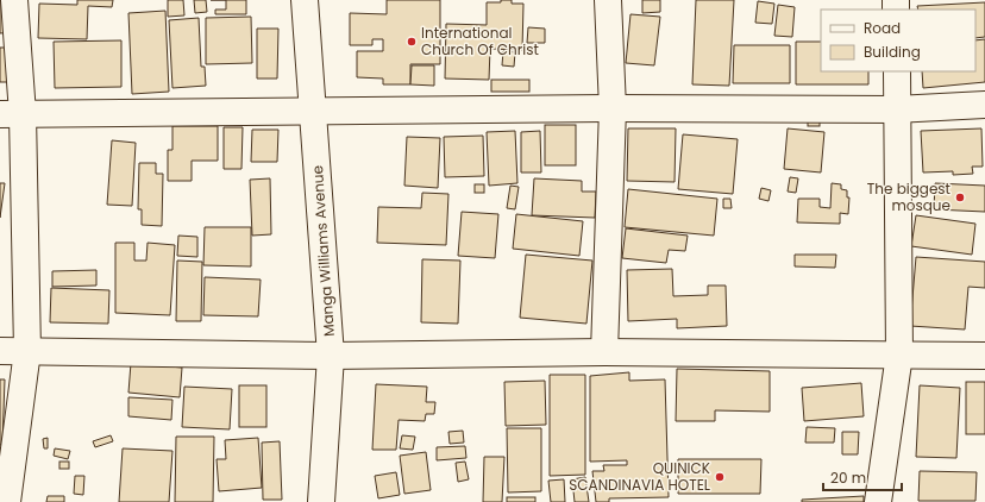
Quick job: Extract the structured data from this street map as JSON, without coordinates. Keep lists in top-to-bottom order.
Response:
{
  "streets": {
    "street": ["Manga Williams Avenue"]
  },
  "places": ["International Church Of Christ", "The biggest mosque", "QUINICK SCANDINAVIA HOTEL"],
  "legend": ["Road", "Building"],
  "scale_bar": "20 m"
}
